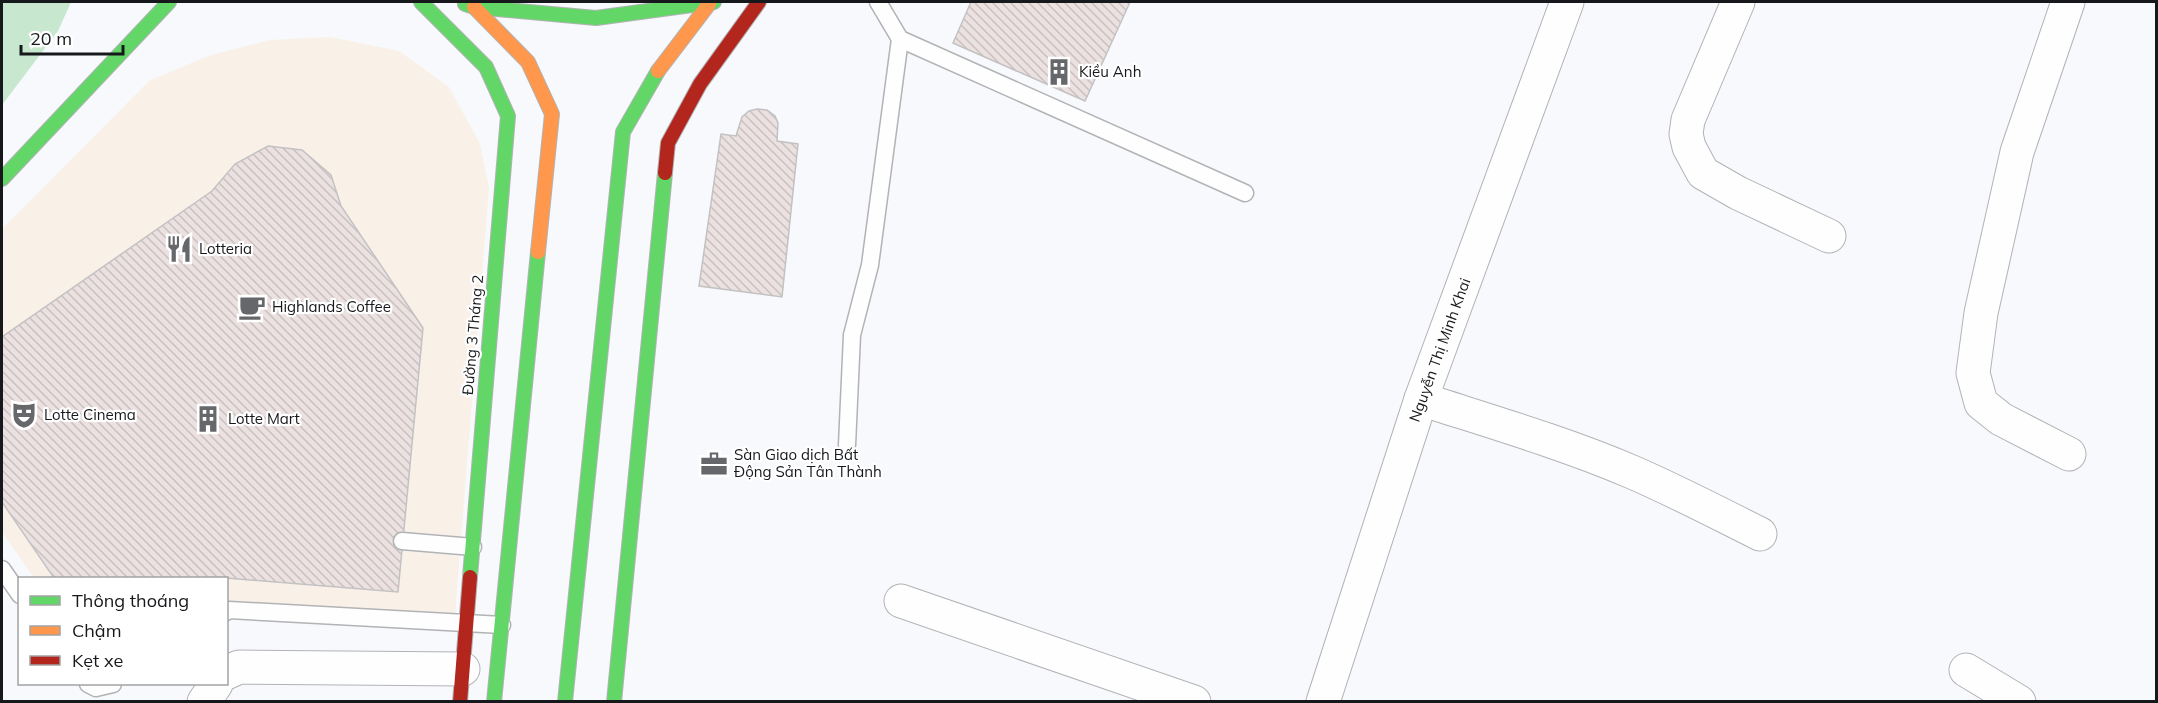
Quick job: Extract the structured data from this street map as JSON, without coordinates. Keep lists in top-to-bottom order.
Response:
{
  "streets": {
    "main road": ["Đường 3 Tháng 2"],
    "street": ["Nguyễn Thị Minh Khai"]
  },
  "places": {
    "building": ["Kiều Anh", "Lotte Mart"],
    "restaurant": ["Lotteria"],
    "cafe": ["Highlands Coffee"],
    "theatre": ["Lotte Cinema"],
    "office": ["Sàn Giao dịch Bất Động Sản Tân Thành"]
  },
  "legend": ["Thông thoáng", "Chậm", "Kẹt xe"],
  "scale_bar": "20 m"
}
